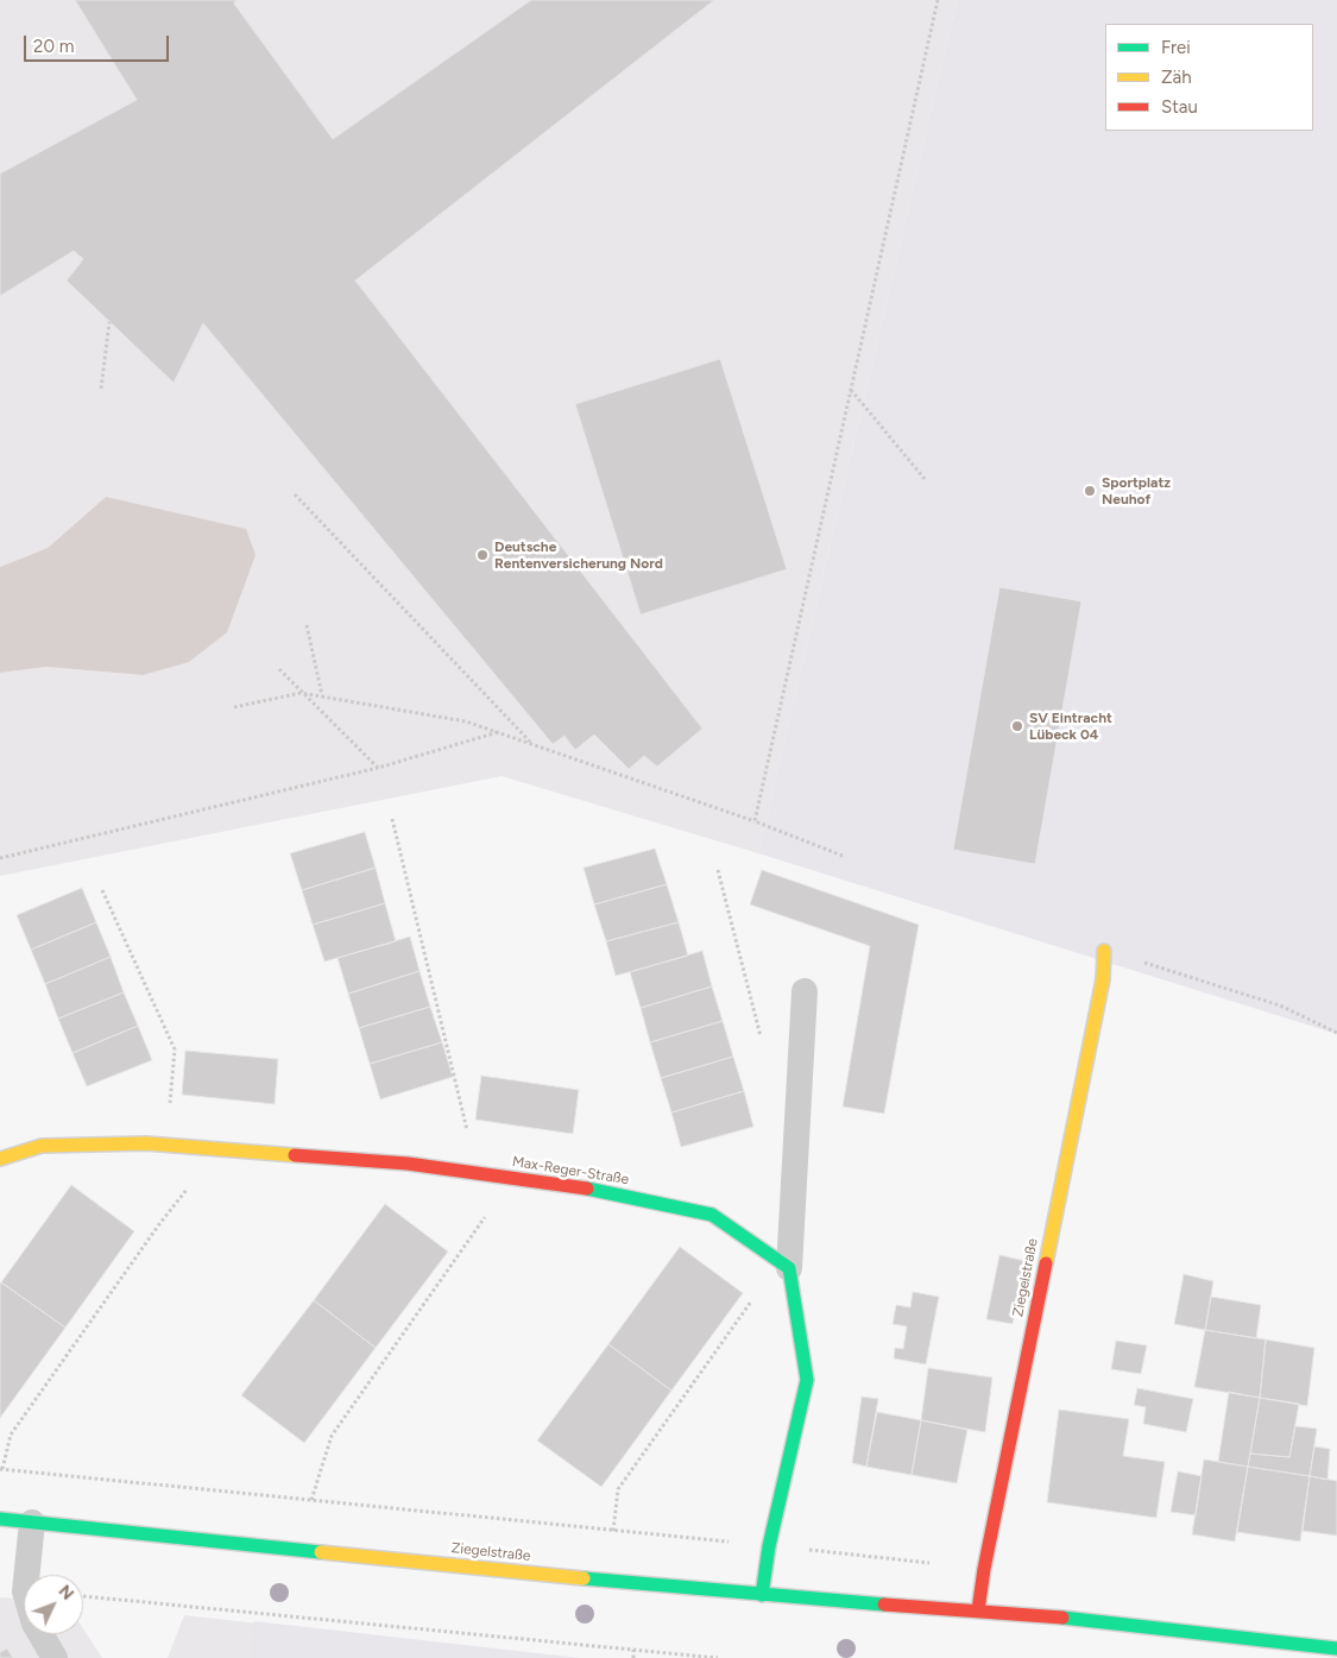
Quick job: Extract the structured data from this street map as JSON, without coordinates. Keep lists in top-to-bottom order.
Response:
{
  "streets": {
    "street": ["Max-Reger-Straße", "Ziegelstraße"]
  },
  "places": ["Sportplatz Neuhof", "Deutsche Rentenversicherung Nord", "SV Eintracht Lübeck 04"],
  "legend": ["Frei", "Zäh", "Stau"],
  "scale_bar": "20 m",
  "north": "top right"
}
